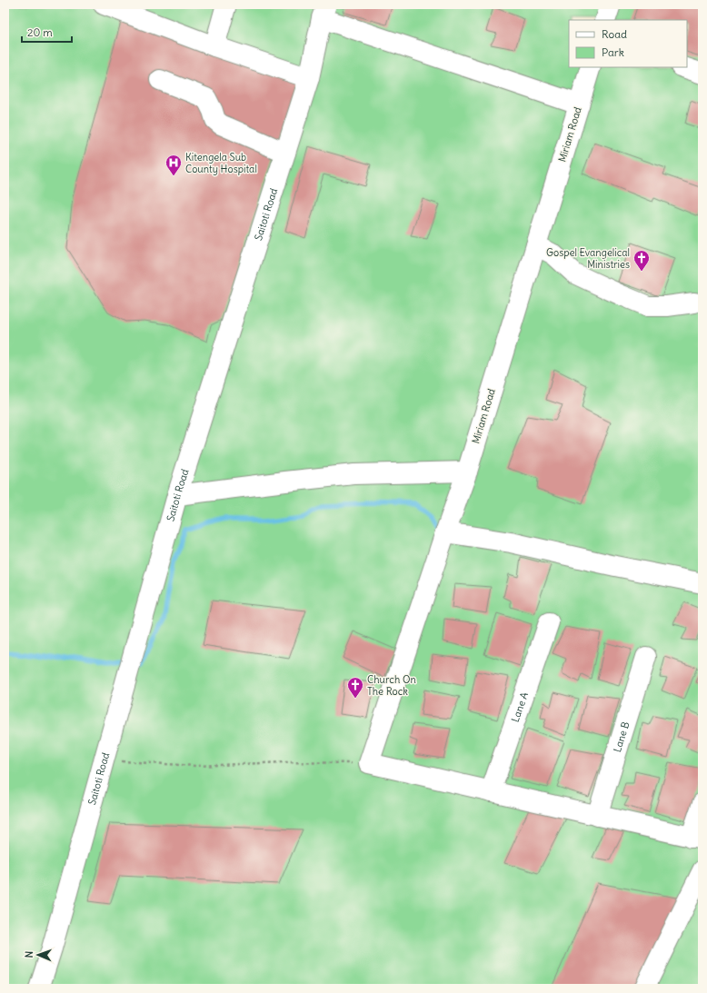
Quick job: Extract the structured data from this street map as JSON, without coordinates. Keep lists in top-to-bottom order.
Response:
{
  "streets": {
    "street": [
      "Miriam Road",
      "Saitoti Road",
      "Lane A",
      "Lane B"
    ]
  },
  "places": {
    "hospital": ["Kitengela Sub County Hospital"],
    "church": ["Gospel Evangelical Ministries", "Church On The Rock"]
  },
  "legend": ["Road", "Park"],
  "scale_bar": "20 m",
  "north": "left"
}
